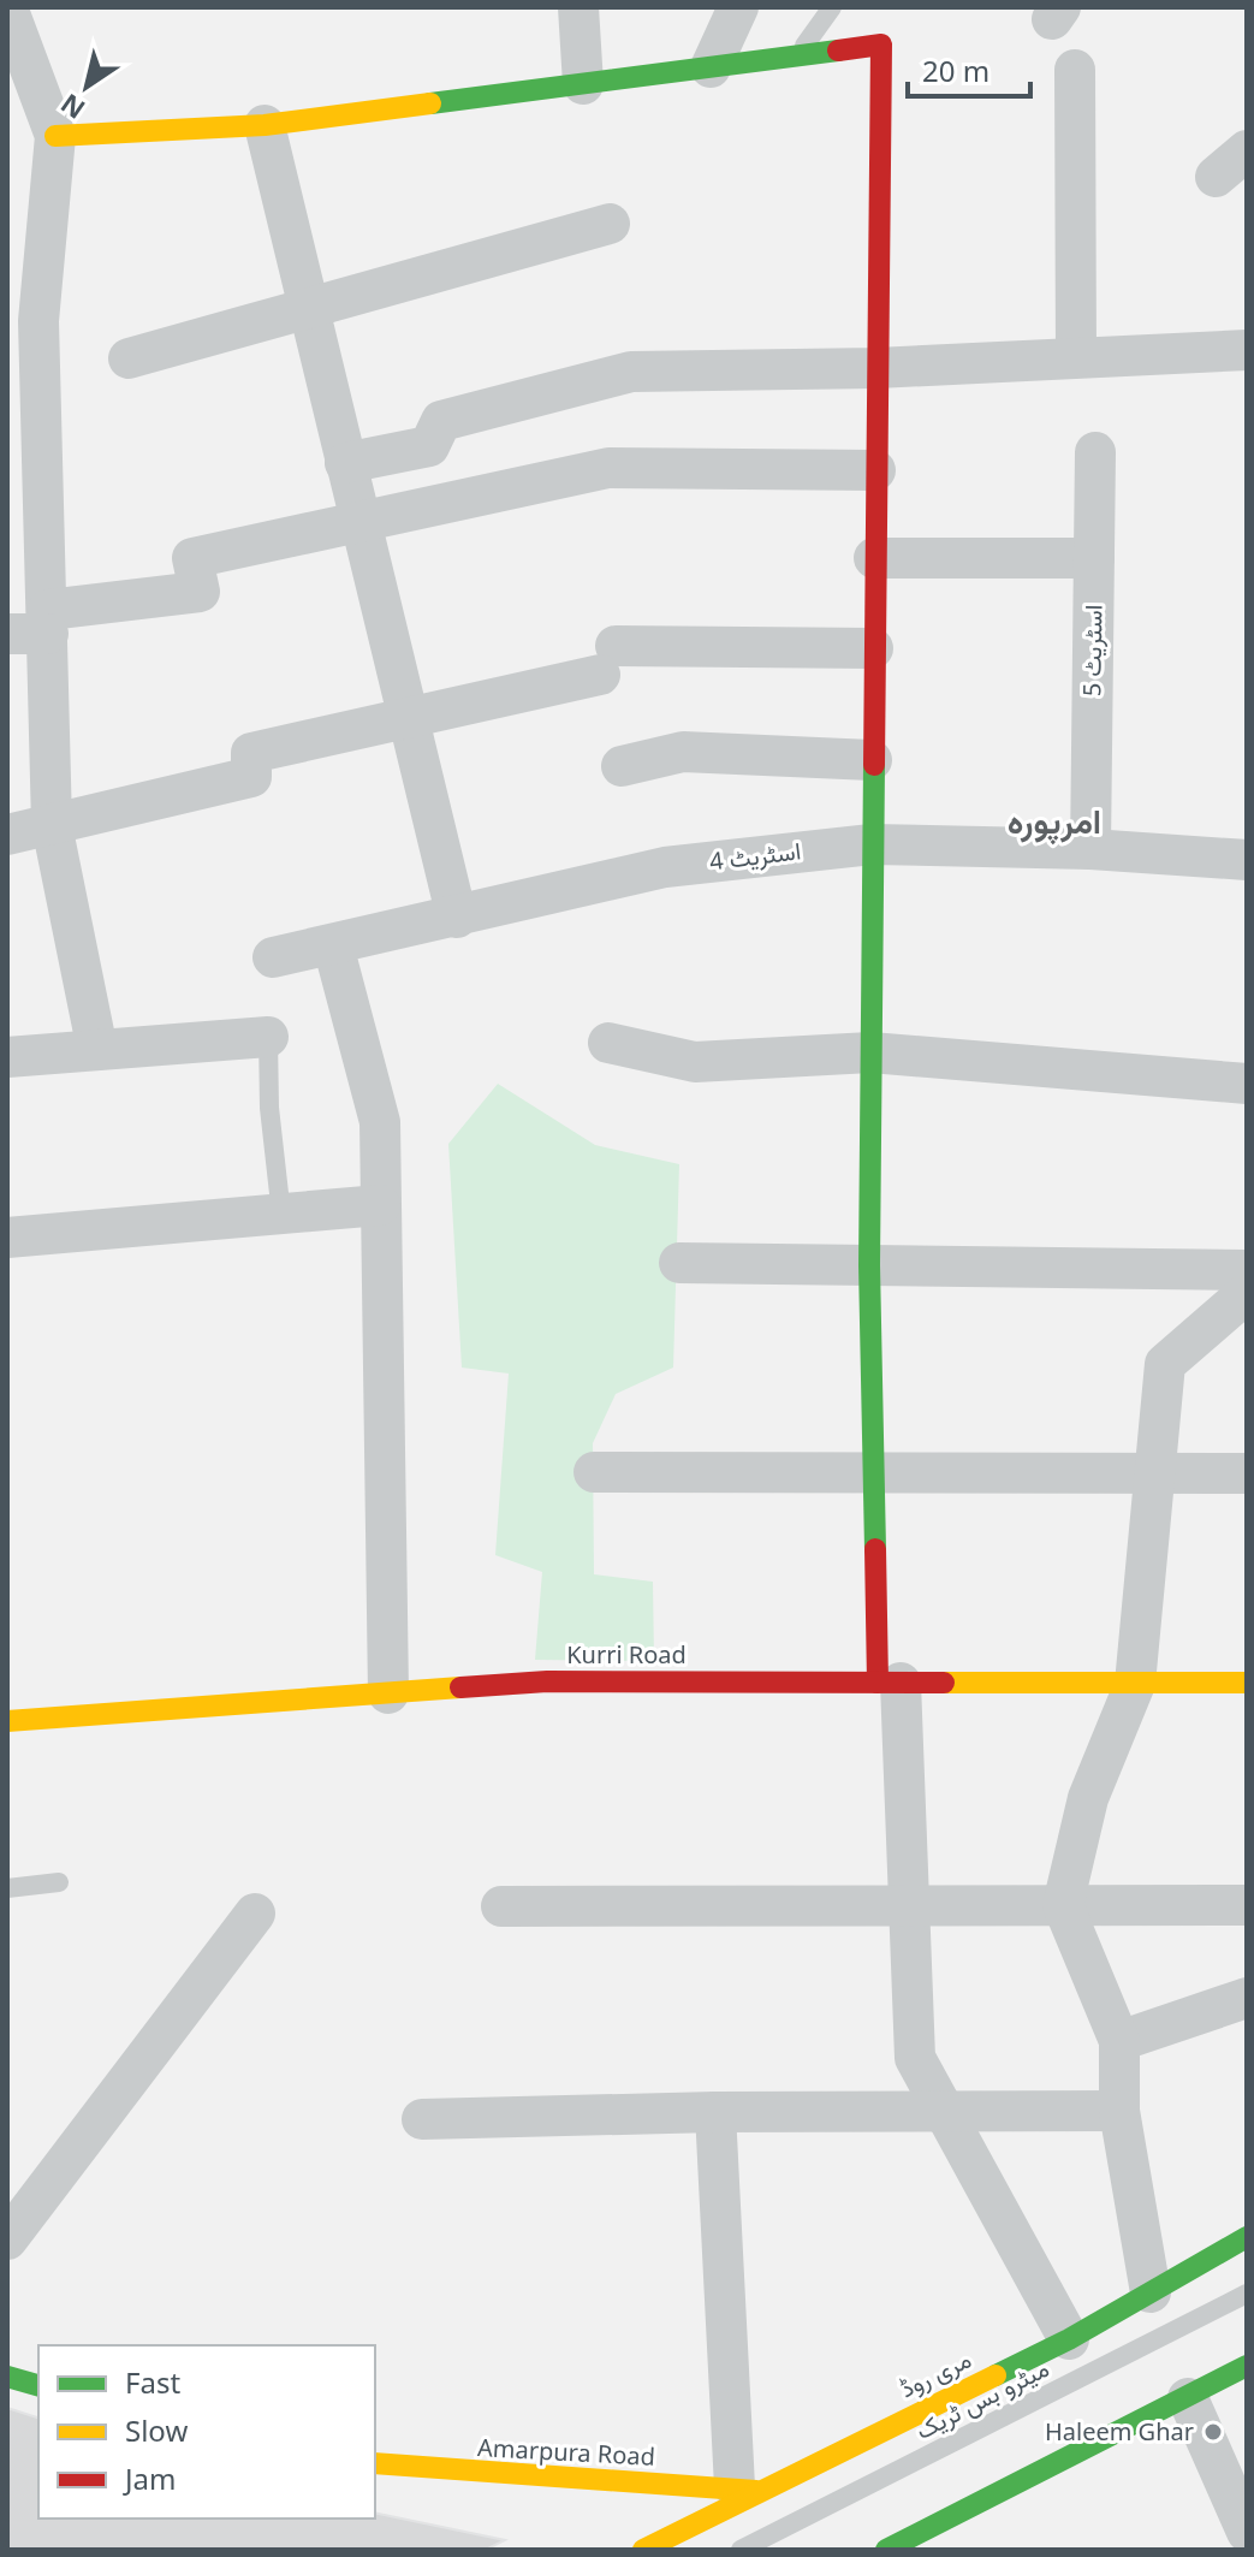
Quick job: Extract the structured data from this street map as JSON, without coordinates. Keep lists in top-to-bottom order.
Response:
{
  "streets": {
    "street": [
      "اسٹریٹ 5",
      "اسٹریٹ 4",
      "Kurri Road",
      "مری روڈ",
      "Amarpura Road"
    ],
    "lane": ["میٹرو بس ٹریک"]
  },
  "crossings": [
    ["اسٹریٹ 5", "اسٹریٹ 4"],
    ["مری روڈ", "Amarpura Road"]
  ],
  "districts": ["امرپورہ"],
  "places": ["Haleem Ghar"],
  "legend": ["Fast", "Slow", "Jam"],
  "scale_bar": "20 m",
  "north": "bottom left"
}
